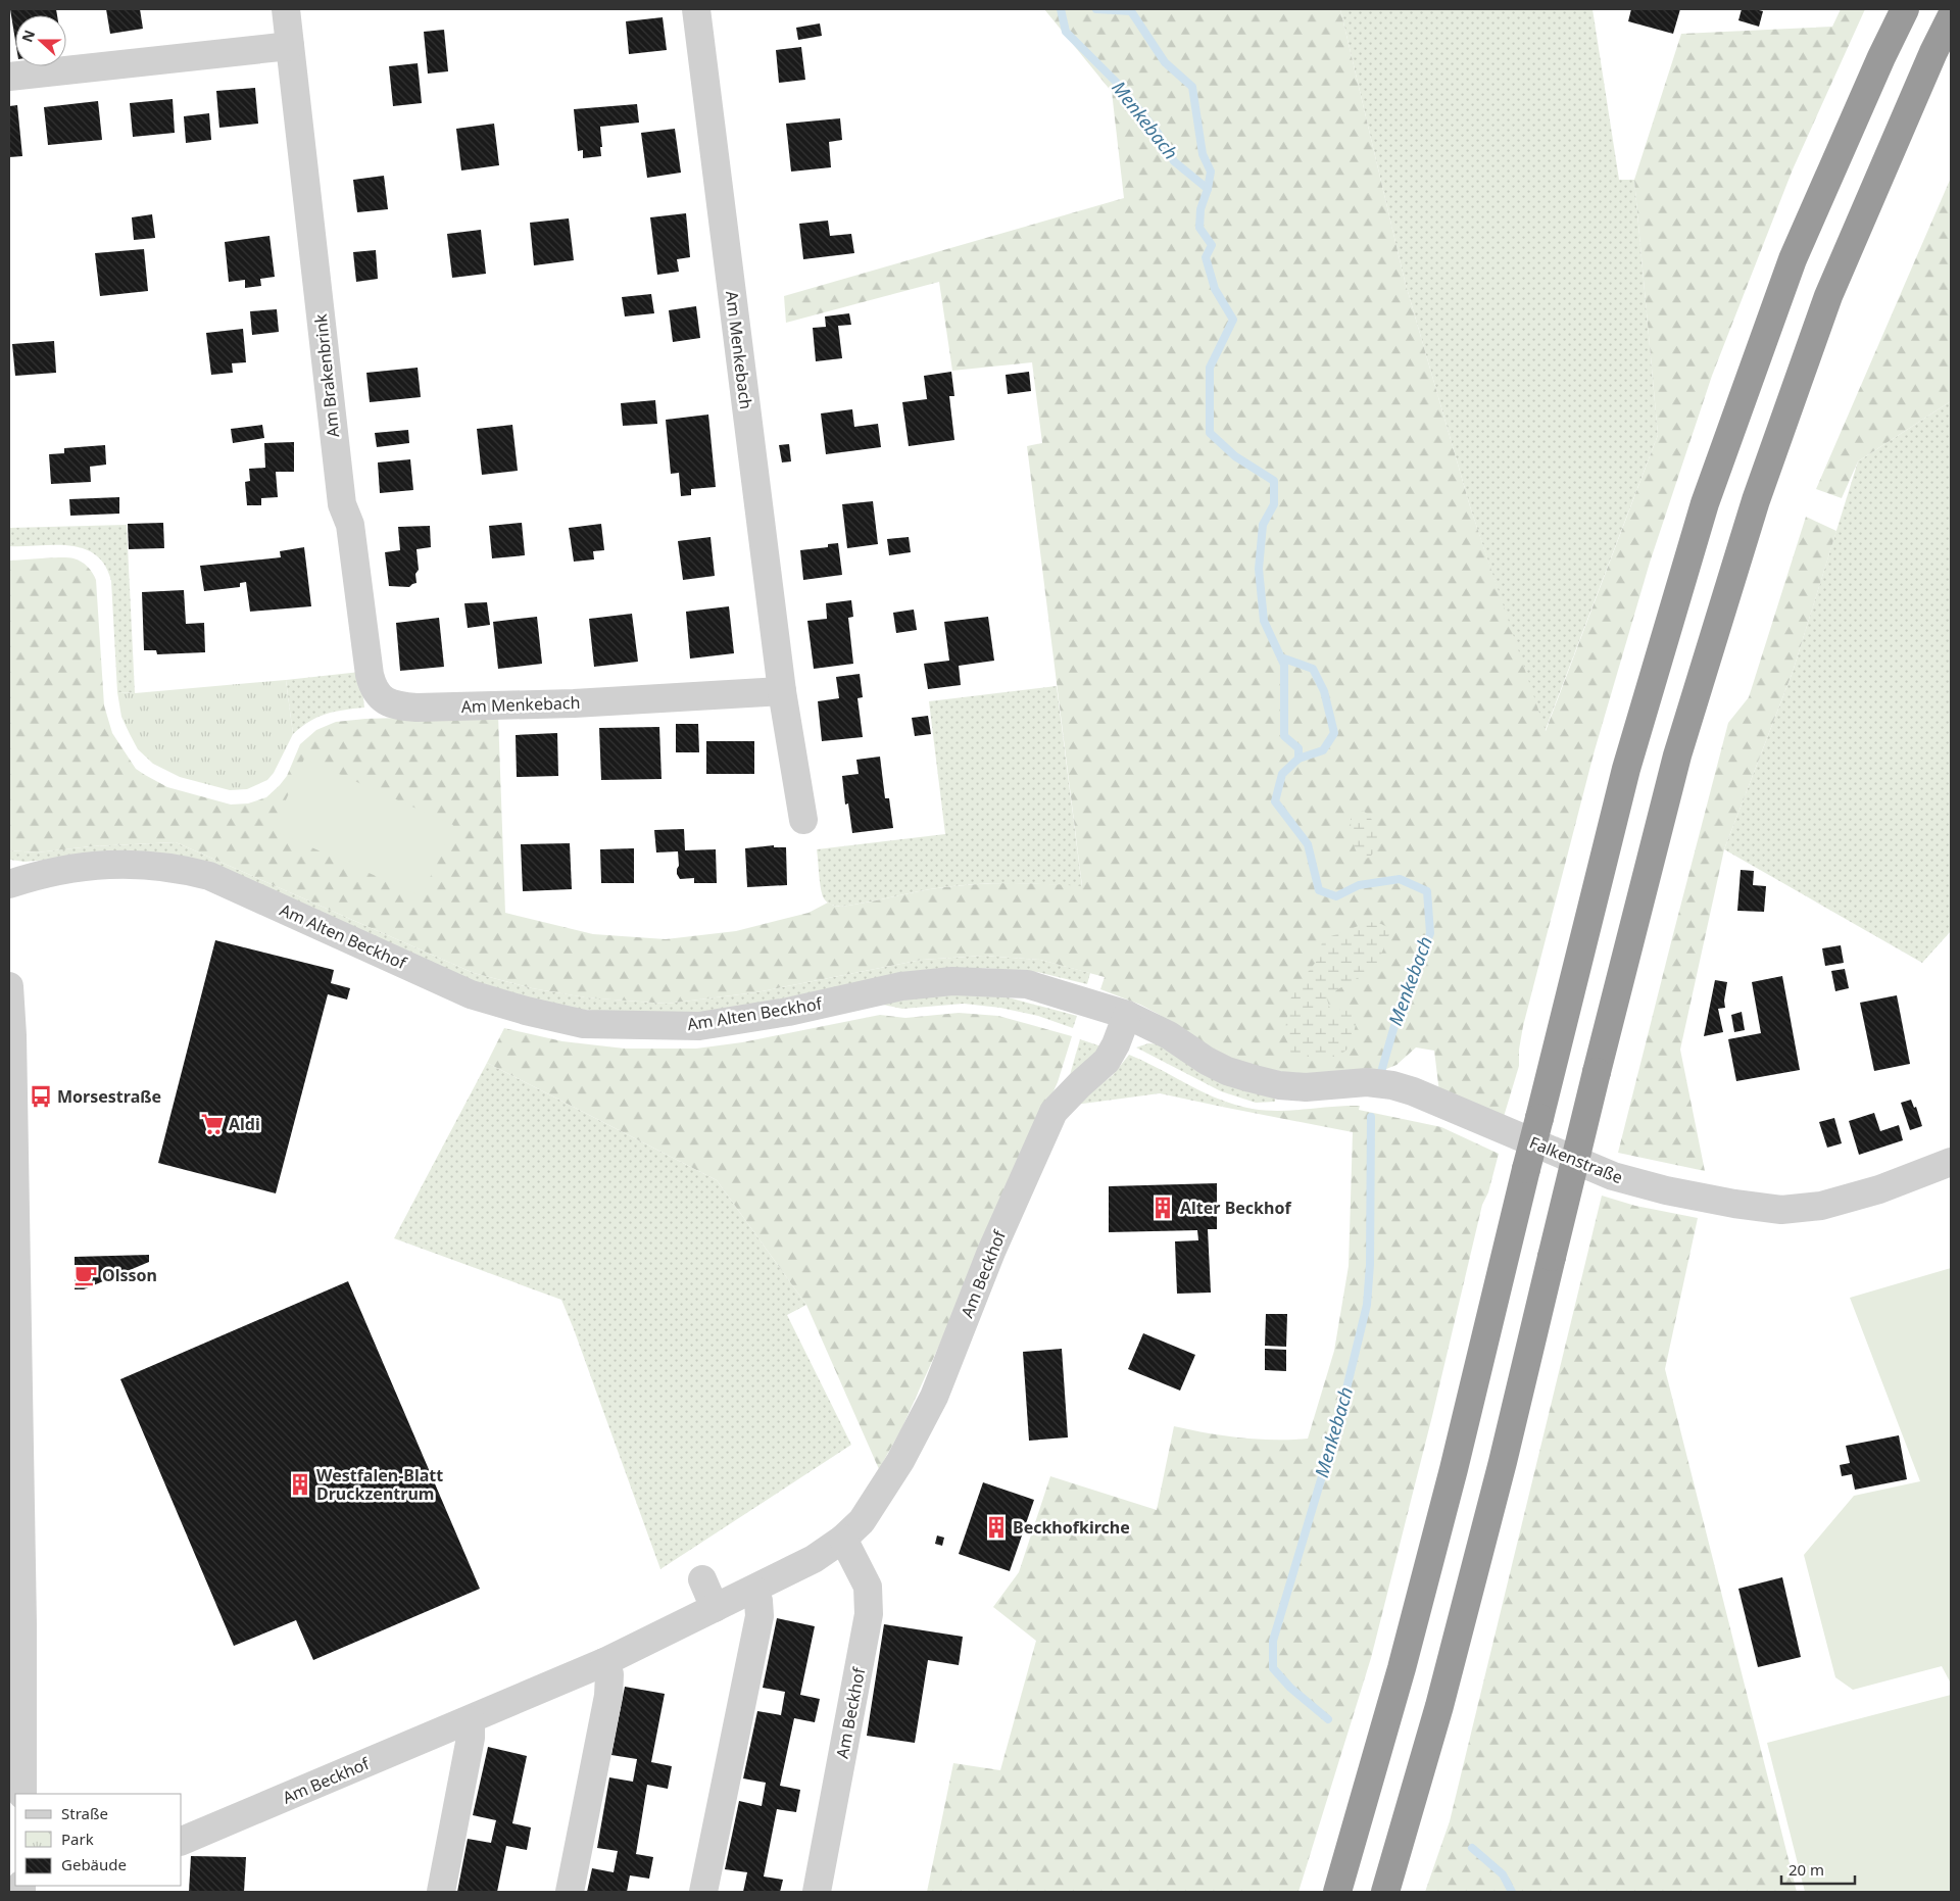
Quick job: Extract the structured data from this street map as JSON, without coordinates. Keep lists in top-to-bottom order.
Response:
{
  "streets": {
    "street": [
      "Am Menkebach",
      "Am Brakenbrink",
      "Am Alten Beckhof",
      "Falkenstraße",
      "Am Beckhof"
    ]
  },
  "crossings": [
    ["Am Menkebach", "Am Brakenbrink"],
    ["Am Alten Beckhof", "Falkenstraße"],
    ["Am Alten Beckhof", "Am Beckhof"]
  ],
  "water": ["Menkebach"],
  "places": {
    "bus stop": ["Morsestraße"],
    "supermarket": ["Aldi"],
    "building": ["Alter Beckhof", "Westfalen-Blatt Druckzentrum", "Beckhofkirche"],
    "cafe": ["Olsson"]
  },
  "legend": ["Straße", "Park", "Gebäude"],
  "scale_bar": "20 m",
  "north": "left"
}
